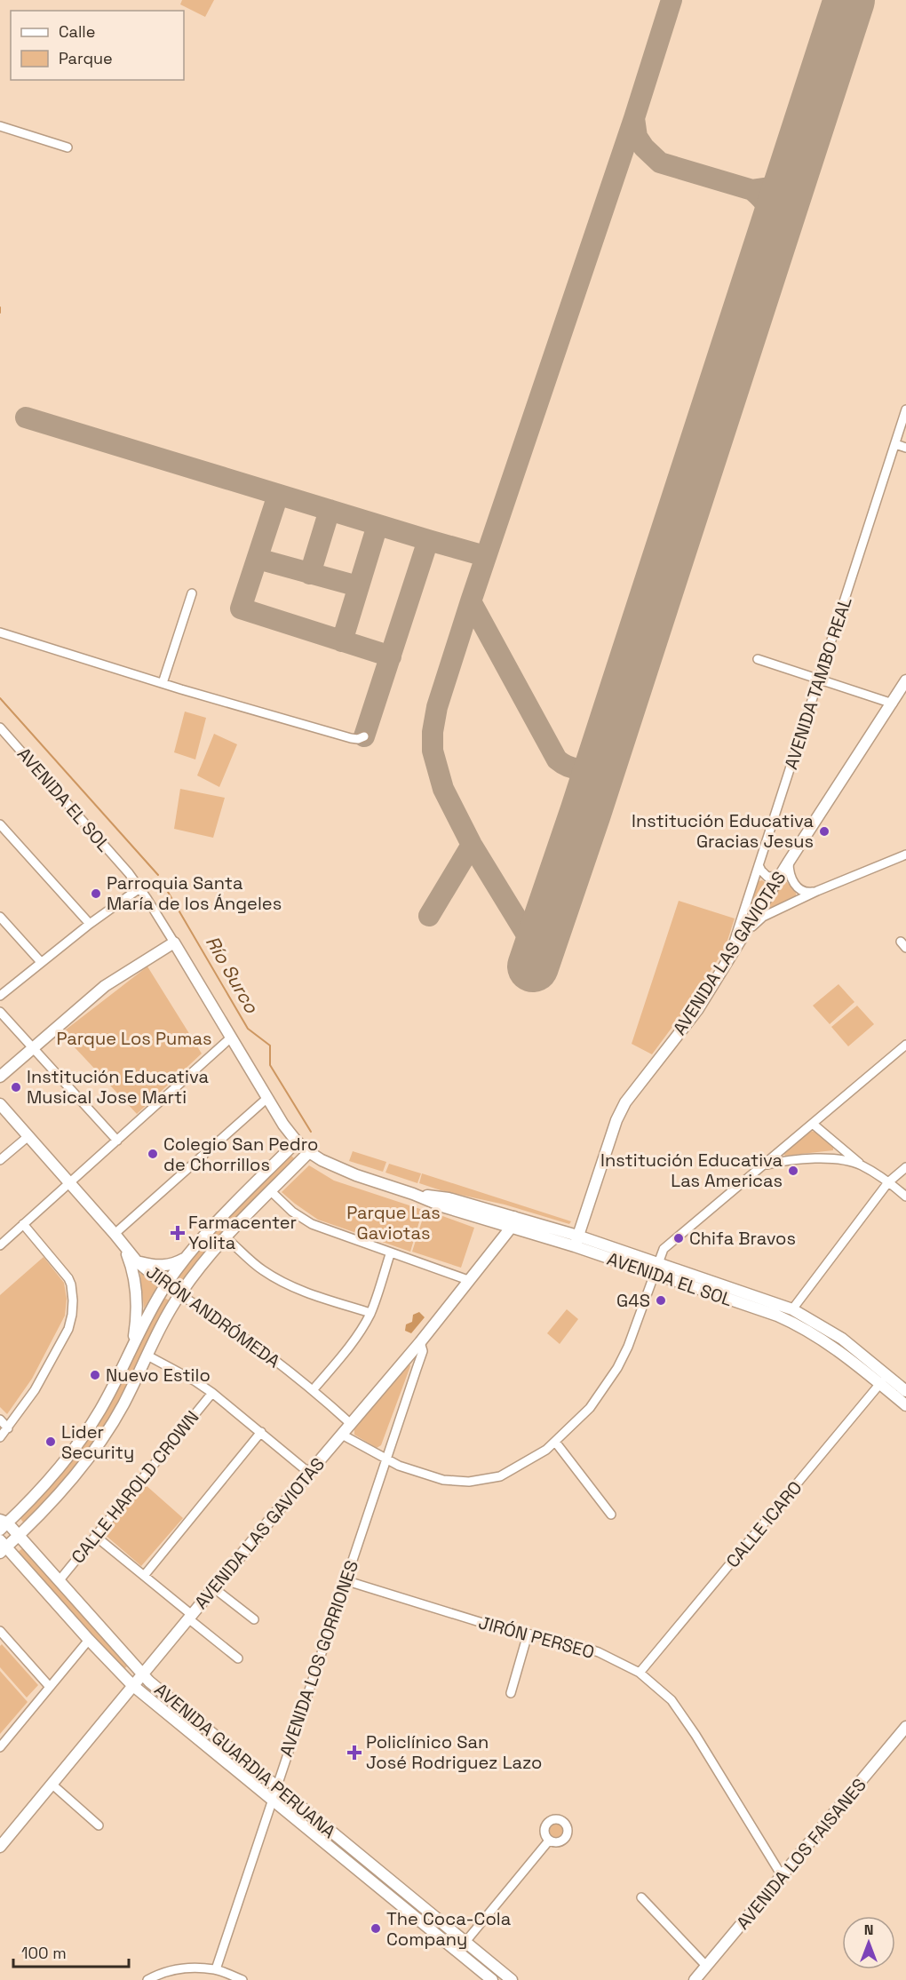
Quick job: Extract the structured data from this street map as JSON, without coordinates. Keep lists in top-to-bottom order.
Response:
{
  "streets": {
    "street": [
      "AVENIDA TAMBO REAL",
      "AVENIDA EL SOL",
      "AVENIDA LAS GAVIOTAS",
      "JIRÓN ANDRÓMEDA",
      "CALLE HAROLD CROWN",
      "CALLE ICARO",
      "JIRÓN PERSEO",
      "AVENIDA LOS GORRIONES",
      "AVENIDA GUARDIA PERUANA",
      "AVENIDA LOS FAISANES"
    ]
  },
  "crossings": [
    ["AVENIDA TAMBO REAL", "AVENIDA LAS GAVIOTAS"],
    ["AVENIDA EL SOL", "AVENIDA LAS GAVIOTAS"],
    ["AVENIDA EL SOL", "CALLE ICARO"],
    ["AVENIDA LAS GAVIOTAS", "JIRÓN ANDRÓMEDA"],
    ["AVENIDA LAS GAVIOTAS", "AVENIDA LOS GORRIONES"],
    ["AVENIDA LAS GAVIOTAS", "AVENIDA GUARDIA PERUANA"],
    ["CALLE HAROLD CROWN", "AVENIDA GUARDIA PERUANA"],
    ["CALLE ICARO", "JIRÓN PERSEO"],
    ["JIRÓN PERSEO", "AVENIDA LOS GORRIONES"],
    ["JIRÓN PERSEO", "AVENIDA LOS FAISANES"],
    ["AVENIDA LOS GORRIONES", "AVENIDA GUARDIA PERUANA"]
  ],
  "water": ["Río Surco"],
  "parks": ["Parque Los Pumas", "Parque Las Gaviotas"],
  "places": {
    "other": [
      "Institución Educativa Gracias Jesus",
      "Parroquia Santa María de los Ángeles",
      "Institución Educativa Musical Jose Marti",
      "Colegio San Pedro de Chorrillos",
      "Institución Educativa Las Americas",
      "Chifa Bravos",
      "G4S",
      "Nuevo Estilo",
      "Lider Security",
      "The Coca-Cola Company"
    ],
    "health": ["Farmacenter Yolita", "Policlínico San José Rodriguez Lazo"]
  },
  "legend": ["Calle", "Parque"],
  "scale_bar": "100 m",
  "north": "top"
}
